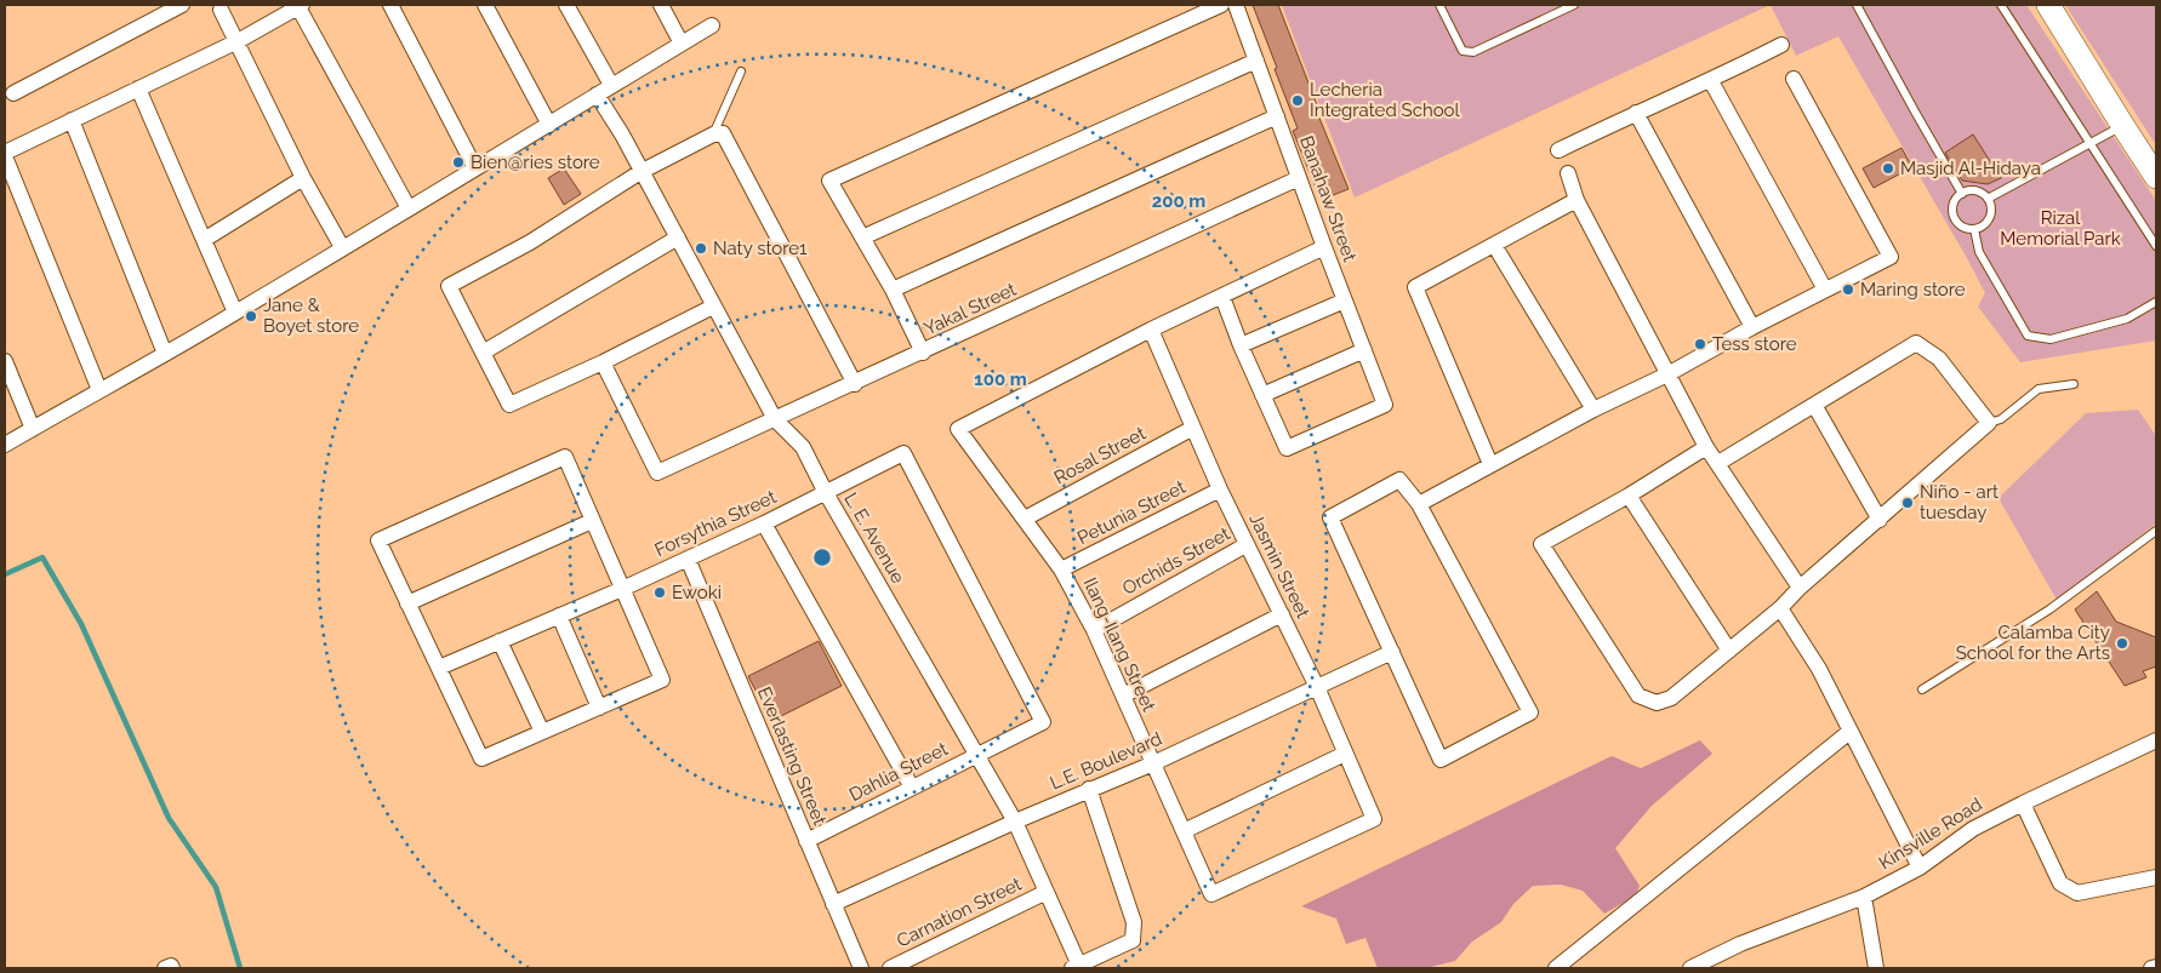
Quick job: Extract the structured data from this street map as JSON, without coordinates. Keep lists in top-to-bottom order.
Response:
{
  "streets": {
    "street": [
      "Banahaw Street",
      "Yakal Street",
      "Rosal Street",
      "Petunia Street",
      "Forsythia Street",
      "L. E. Avenue",
      "Orchids Street",
      "Jasmin Street",
      "Ilang-Ilang Street",
      "Everlasting Street",
      "L.E. Boulevard",
      "Dahlia Street",
      "Kinsville Road",
      "Carnation Street"
    ]
  },
  "crossings": [
    ["Banahaw Street", "Yakal Street"],
    ["Yakal Street", "L. E. Avenue"],
    ["Rosal Street", "Jasmin Street"],
    ["Rosal Street", "Ilang-Ilang Street"],
    ["Petunia Street", "Jasmin Street"],
    ["Petunia Street", "Ilang-Ilang Street"],
    ["Forsythia Street", "L. E. Avenue"],
    ["Forsythia Street", "Everlasting Street"],
    ["Forsythia Street", "Dahlia Street"],
    ["L. E. Avenue", "L.E. Boulevard"],
    ["L. E. Avenue", "Dahlia Street"],
    ["L. E. Avenue", "Carnation Street"],
    ["Orchids Street", "Jasmin Street"],
    ["Orchids Street", "Ilang-Ilang Street"],
    ["Jasmin Street", "Ilang-Ilang Street"],
    ["Jasmin Street", "L.E. Boulevard"],
    ["Ilang-Ilang Street", "L.E. Boulevard"],
    ["Everlasting Street", "L.E. Boulevard"],
    ["Everlasting Street", "Dahlia Street"]
  ],
  "parks": ["Rizal Memorial Park"],
  "places": [
    "Lecheria Integrated School",
    "Bien@ries store",
    "Masjid Al-Hidaya",
    "Naty store1",
    "Maring store",
    "Jane & Boyet store",
    "Tess store",
    "Niño - art tuesday",
    "Ewoki",
    "Calamba City School for the Arts"
  ],
  "rings": ["200 m", "100 m"]
}
